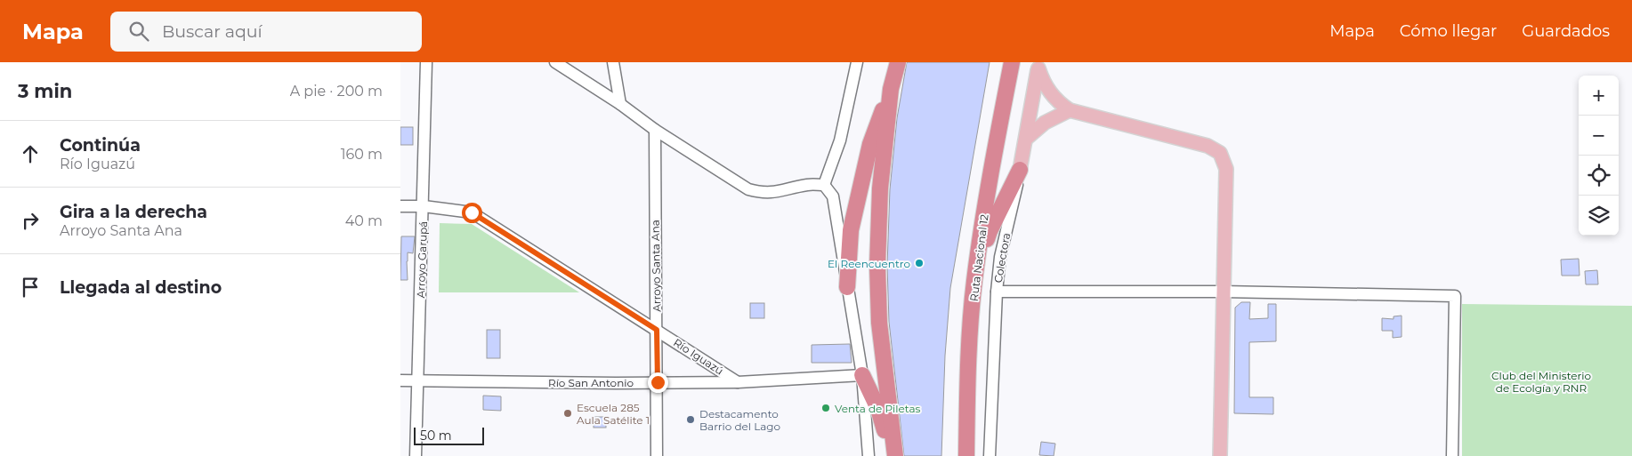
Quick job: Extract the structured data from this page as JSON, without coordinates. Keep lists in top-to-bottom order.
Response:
{
  "streets": {
    "highway": ["Ruta Nacional 12"],
    "main road": ["Colectora"],
    "street": [
      "Arroyo Garupá",
      "Arroyo Santa Ana",
      "Río Iguazú",
      "Río San Antonio"
    ]
  },
  "crossings": [
    ["Arroyo Garupá", "Río Iguazú"],
    ["Arroyo Garupá", "Río San Antonio"],
    ["Arroyo Santa Ana", "Río Iguazú"],
    ["Arroyo Santa Ana", "Río San Antonio"],
    ["Río Iguazú", "Río San Antonio"]
  ],
  "parks": ["Club del Ministerio de Ecolgía y RNR"],
  "places": [
    "El Reencuentro",
    "Venta de Piletas",
    "Escuela 285 Aula Satélite 1",
    "Destacamento Barrio del Lago"
  ],
  "scale_bar": "50 m",
  "page": {
    "header": "Mapa",
    "search": "Buscar aquí",
    "nav": ["Mapa", "Cómo llegar", "Guardados"],
    "heading": ["3 min", "A pie · 200 m"],
    "map_buttons": ["+", "−"],
    "list": [
      ["Continúa", "Río Iguazú", "160 m"],
      ["Gira a la derecha", "Arroyo Santa Ana", "40 m"],
      "Llegada al destino"
    ],
    "scale": "50 m"
  }
}
